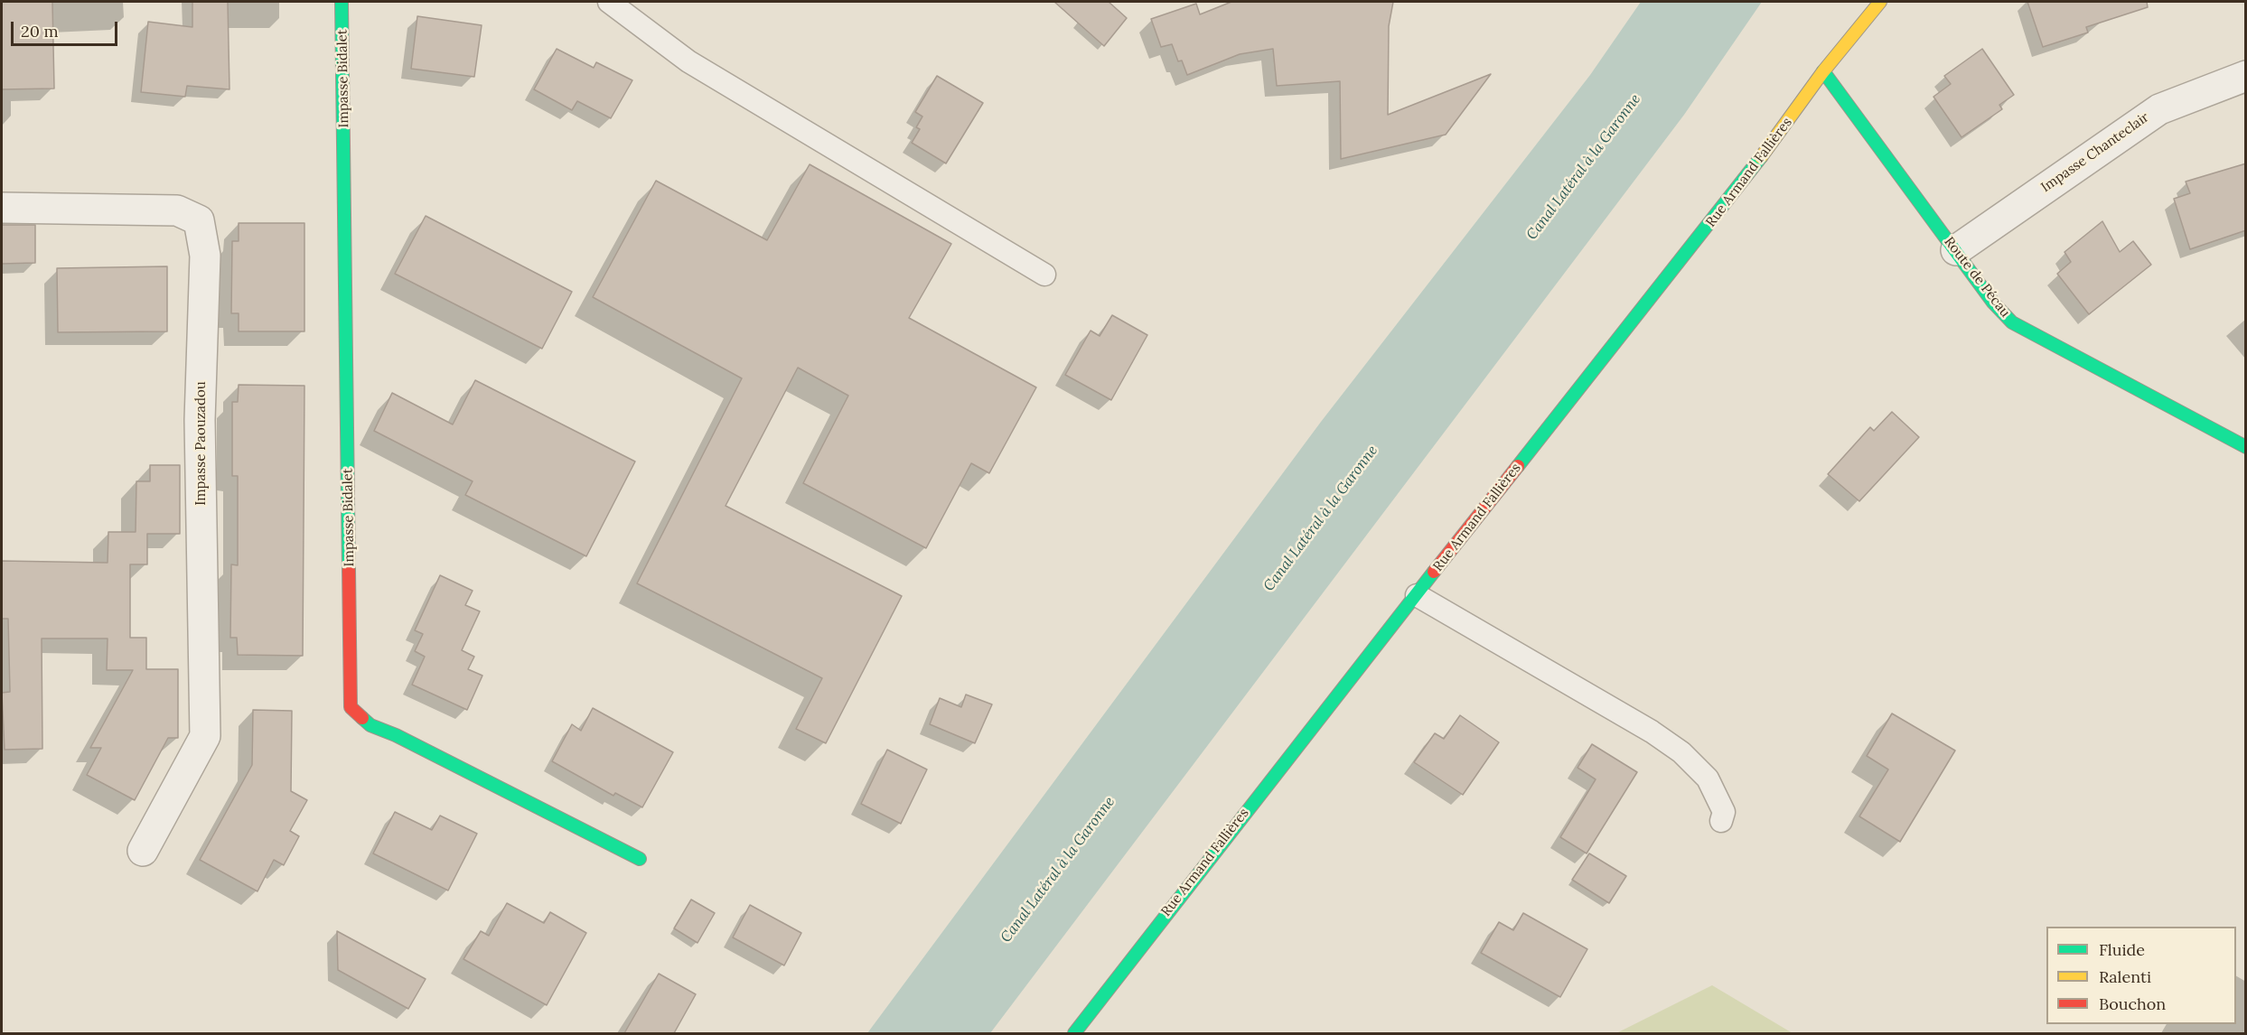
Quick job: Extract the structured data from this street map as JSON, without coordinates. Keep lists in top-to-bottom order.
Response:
{
  "streets": {
    "street": [
      "Impasse Bidalet",
      "Impasse Chanteclair",
      "Rue Armand Fallières",
      "Route de Pécau",
      "Impasse Paouzadou"
    ]
  },
  "crossings": [
    ["Impasse Chanteclair", "Route de Pécau"],
    ["Rue Armand Fallières", "Route de Pécau"]
  ],
  "water": ["Canal Latéral à la Garonne"],
  "legend": ["Fluide", "Ralenti", "Bouchon"],
  "scale_bar": "20 m"
}
